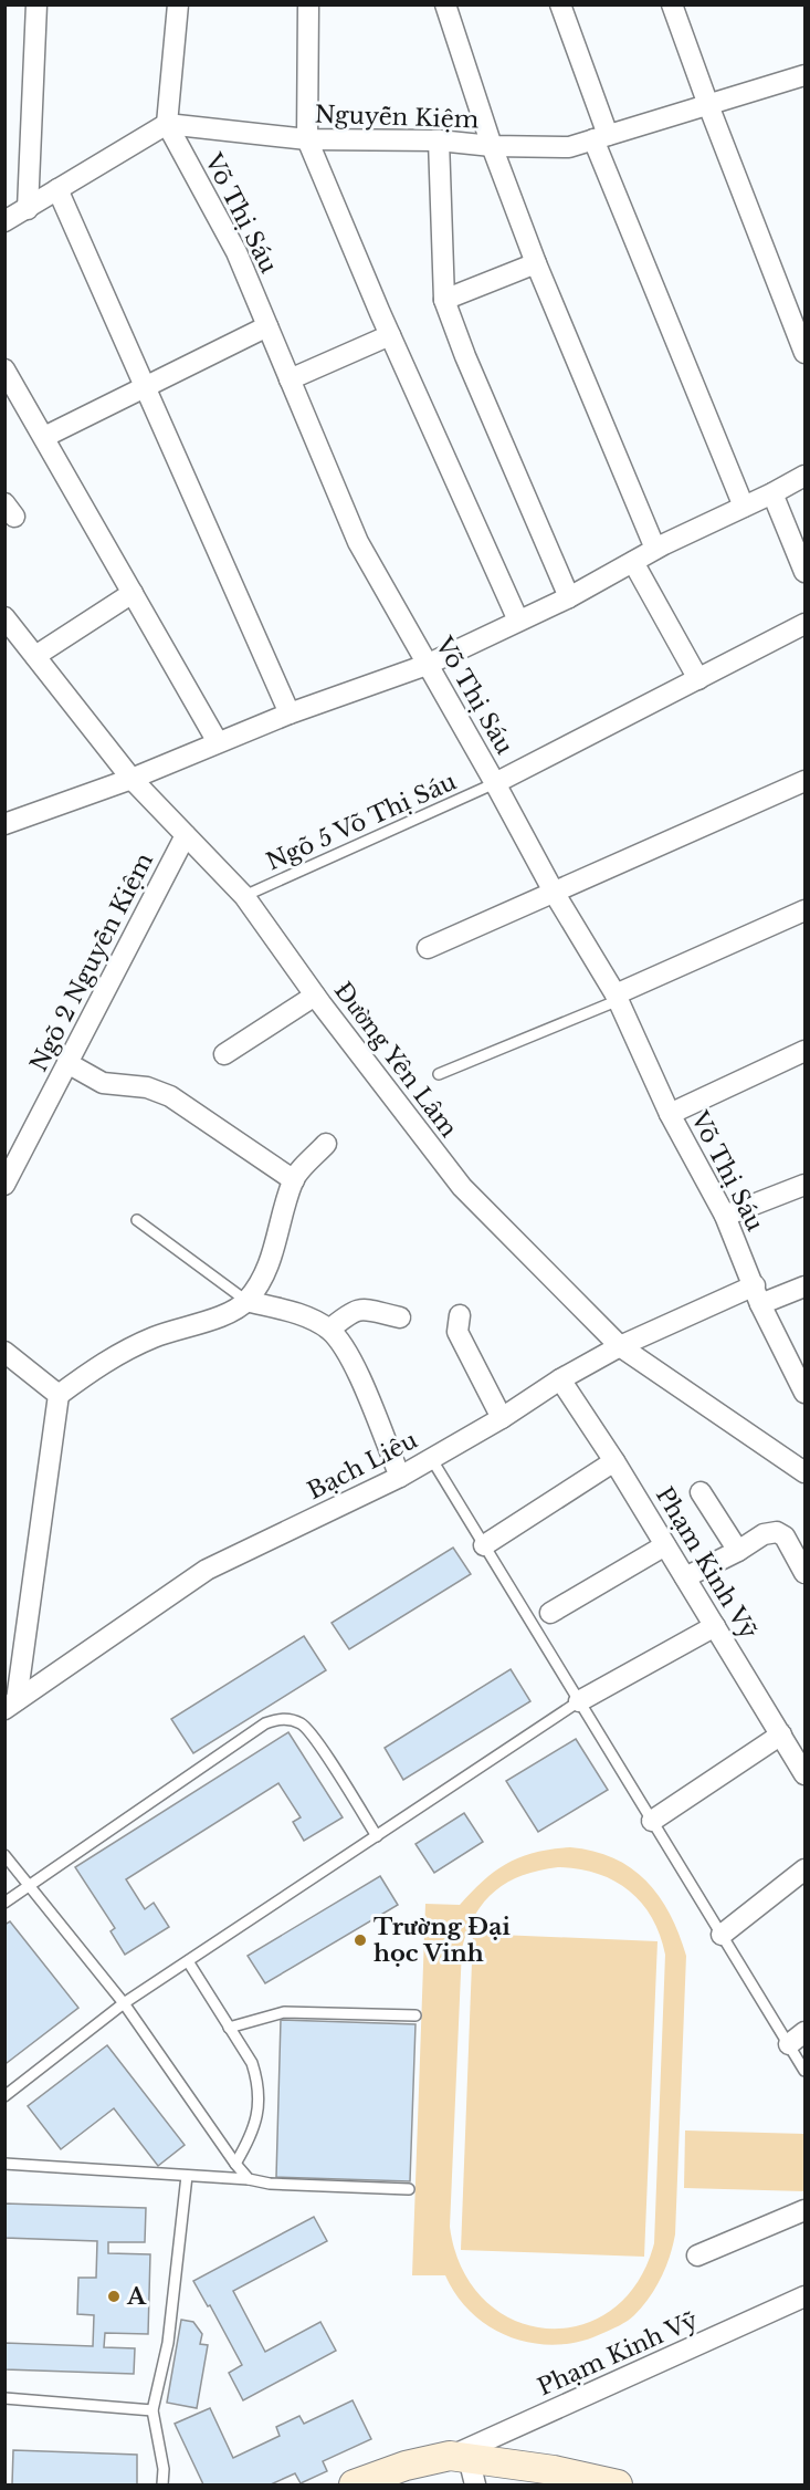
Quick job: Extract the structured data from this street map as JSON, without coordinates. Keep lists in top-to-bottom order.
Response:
{
  "streets": {
    "street": [
      "Nguyễn Kiệm",
      "Võ Thị Sáu",
      "Ngõ 2 Nguyễn Kiệm",
      "Đường Yên Lâm",
      "Bạch Liêu",
      "Phạm Kinh Vỹ"
    ],
    "lane": ["Ngõ 5 Võ Thị Sáu"]
  },
  "crossings": [
    ["Nguyễn Kiệm", "Võ Thị Sáu"],
    ["Võ Thị Sáu", "Ngõ 5 Võ Thị Sáu"],
    ["Võ Thị Sáu", "Bạch Liêu"],
    ["Ngõ 5 Võ Thị Sáu", "Đường Yên Lâm"],
    ["Ngõ 2 Nguyễn Kiệm", "Đường Yên Lâm"],
    ["Đường Yên Lâm", "Bạch Liêu"],
    ["Bạch Liêu", "Phạm Kinh Vỹ"]
  ],
  "places": ["Trường Đại học Vinh", "A"]
}
